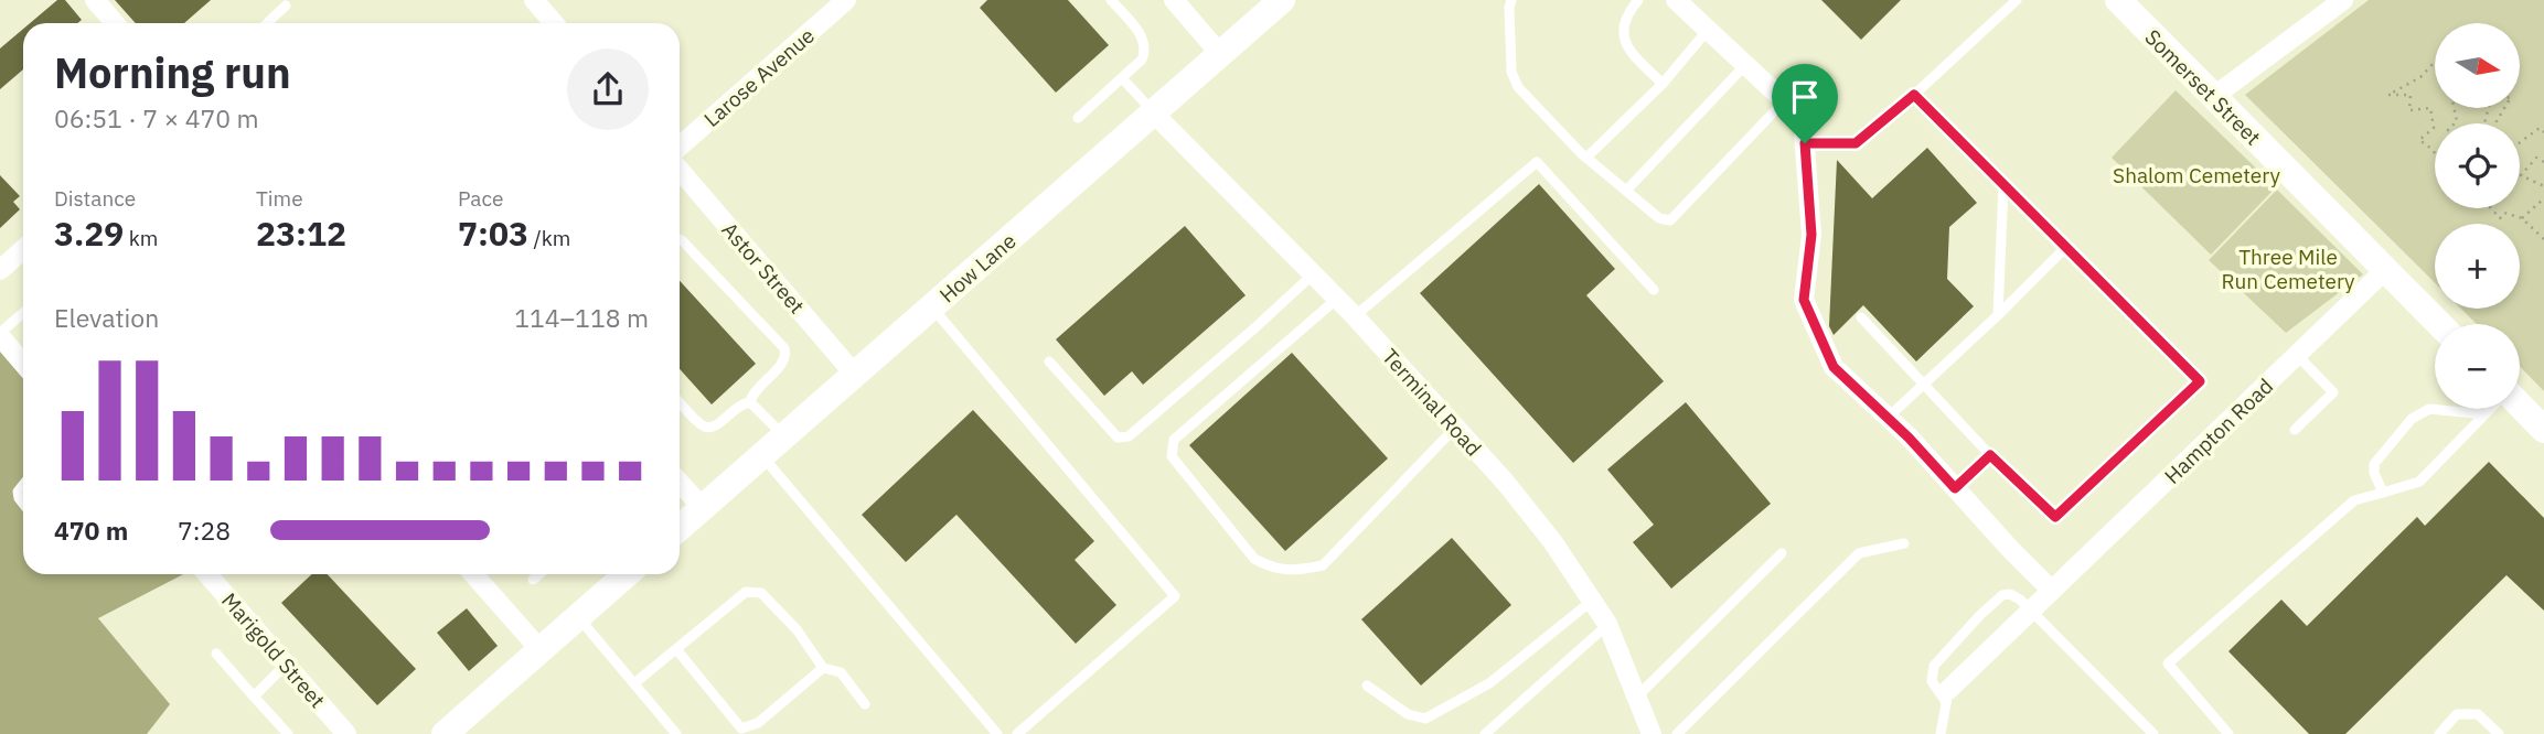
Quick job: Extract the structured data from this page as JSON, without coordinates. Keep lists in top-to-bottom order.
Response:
{
  "streets": {
    "main road": ["Somerset Street", "How Lane"],
    "street": [
      "Larose Avenue",
      "Astor Street",
      "Terminal Road",
      "Hampton Road",
      "Marigold Street"
    ]
  },
  "crossings": [
    ["Somerset Street", "Hampton Road"],
    ["Astor Street", "How Lane"],
    ["How Lane", "Terminal Road"]
  ],
  "parks": ["Shalom Cemetery", "Three Mile Run Cemetery"],
  "north": "right",
  "page": {
    "map_buttons": ["+", "−"],
    "heading": ["Morning run", "06:51 · 7 × 470 m"],
    "stats": [
      ["Distance", "3.29 km"],
      ["Time", "23:12"],
      ["Pace", "7:03 /km"]
    ],
    "chart": ["Elevation", "114–118 m"],
    "list": [
      {
        "name": "470 m",
        "note": "7:28"
      }
    ]
  }
}
